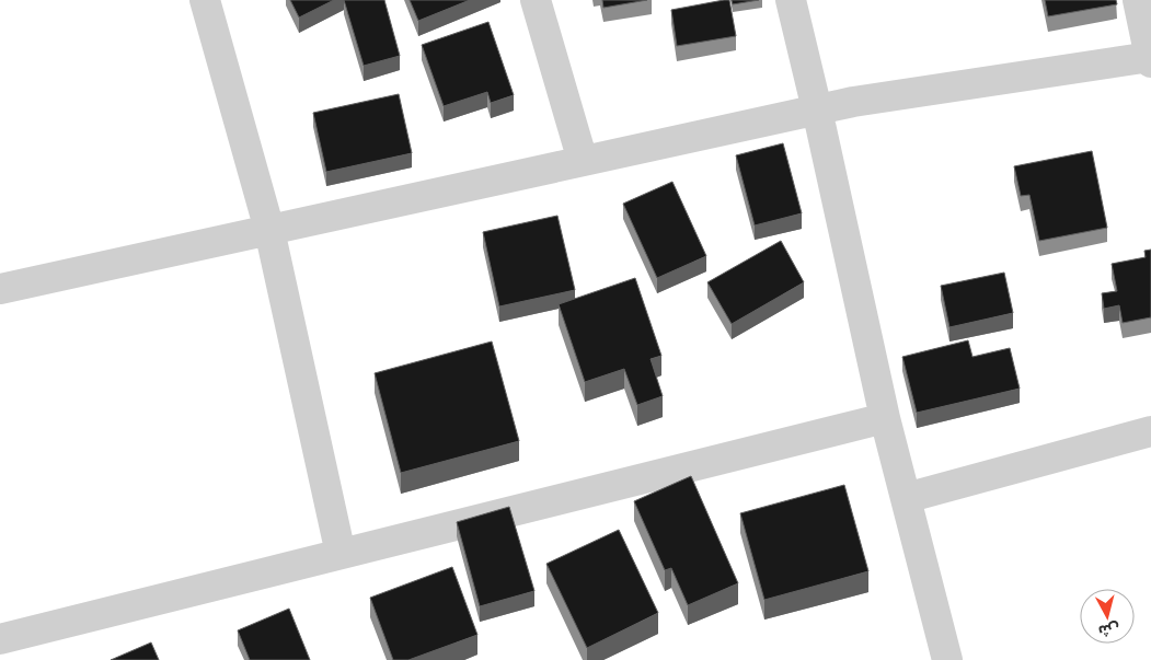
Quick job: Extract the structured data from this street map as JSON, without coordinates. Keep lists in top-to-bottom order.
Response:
{
  "north": "bottom"
}
